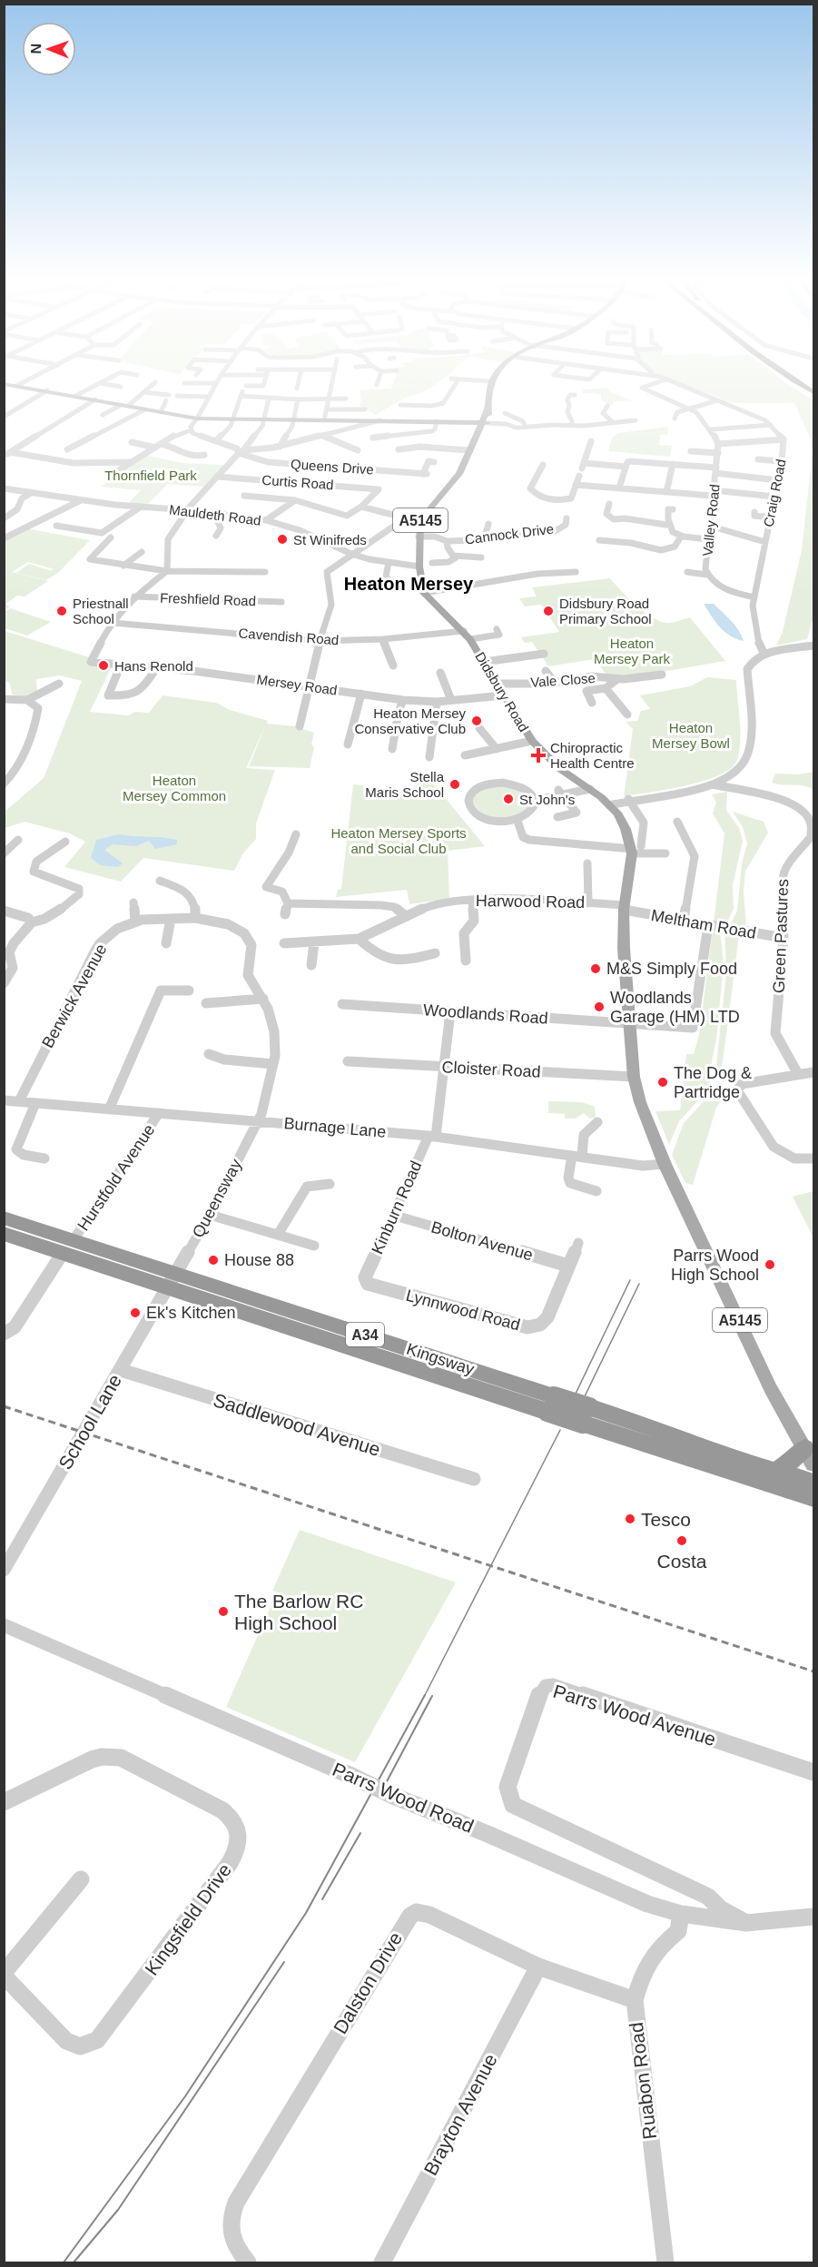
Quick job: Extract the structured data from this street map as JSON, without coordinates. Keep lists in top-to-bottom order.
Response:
{
  "streets": {
    "highway": ["A34", "Kingsway"],
    "main road": ["A5145", "Didsbury Road"],
    "street": [
      "Queens Drive",
      "Curtis Road",
      "Craig Road",
      "Mauldeth Road",
      "Valley Road",
      "Cannock Drive",
      "Freshfield Road",
      "Cavendish Road",
      "Vale Close",
      "Mersey Road",
      "Harwood Road",
      "Meltham Road",
      "Green Pastures",
      "Berwick Avenue",
      "Woodlands Road",
      "Cloister Road",
      "Burnage Lane",
      "Hurstfold Avenue",
      "Queensway",
      "Kinburn Road",
      "Bolton Avenue",
      "Lynnwood Road",
      "School Lane",
      "Saddlewood Avenue",
      "Parrs Wood Avenue",
      "Parrs Wood Road",
      "Kingsfield Drive",
      "Dalston Drive",
      "Ruabon Road",
      "Brayton Avenue"
    ]
  },
  "crossings": [
    ["Craig Road", "Valley Road"],
    ["Mauldeth Road", "A5145"],
    ["A5145", "Cannock Drive"],
    ["A5145", "Didsbury Road"],
    ["A5145", "Harwood Road"],
    ["A5145", "Meltham Road"],
    ["A5145", "Woodlands Road"],
    ["A5145", "Cloister Road"],
    ["A5145", "Burnage Lane"],
    ["Cavendish Road", "Mersey Road"],
    ["Cavendish Road", "Didsbury Road"],
    ["Vale Close", "Didsbury Road"],
    ["Mersey Road", "Didsbury Road"],
    ["Harwood Road", "Meltham Road"],
    ["Meltham Road", "Green Pastures"],
    ["Berwick Avenue", "Burnage Lane"],
    ["Berwick Avenue", "Queensway"],
    ["Woodlands Road", "Kinburn Road"],
    ["Cloister Road", "Kinburn Road"],
    ["Burnage Lane", "Hurstfold Avenue"],
    ["Burnage Lane", "Queensway"],
    ["Burnage Lane", "Kinburn Road"],
    ["Hurstfold Avenue", "Kingsway"],
    ["Queensway", "Kingsway"],
    ["Queensway", "School Lane"],
    ["Kinburn Road", "Bolton Avenue"],
    ["Kinburn Road", "Lynnwood Road"],
    ["Bolton Avenue", "Lynnwood Road"],
    ["Kingsway", "School Lane"],
    ["School Lane", "Saddlewood Avenue"],
    ["Parrs Wood Avenue", "Parrs Wood Road"],
    ["Parrs Wood Road", "Ruabon Road"],
    ["Dalston Drive", "Ruabon Road"],
    ["Dalston Drive", "Brayton Avenue"]
  ],
  "districts": ["Heaton Mersey"],
  "parks": [
    "Thornfield Park",
    "Heaton Mersey Park",
    "Heaton Mersey Bowl",
    "Heaton Mersey Common",
    "Heaton Mersey Sports and Social Club"
  ],
  "places": {
    "other": [
      "St Winifreds",
      "Priestnall School",
      "Didsbury Road Primary School",
      "Hans Renold",
      "Heaton Mersey Conservative Club",
      "Stella Maris School",
      "St John's",
      "M&S Simply Food",
      "Woodlands Garage (HM) LTD",
      "The Dog & Partridge",
      "House 88",
      "Parrs Wood High School",
      "Ek's Kitchen",
      "Tesco",
      "Costa",
      "The Barlow RC High School"
    ],
    "health": ["Chiropractic Health Centre"]
  },
  "north": "left"
}
